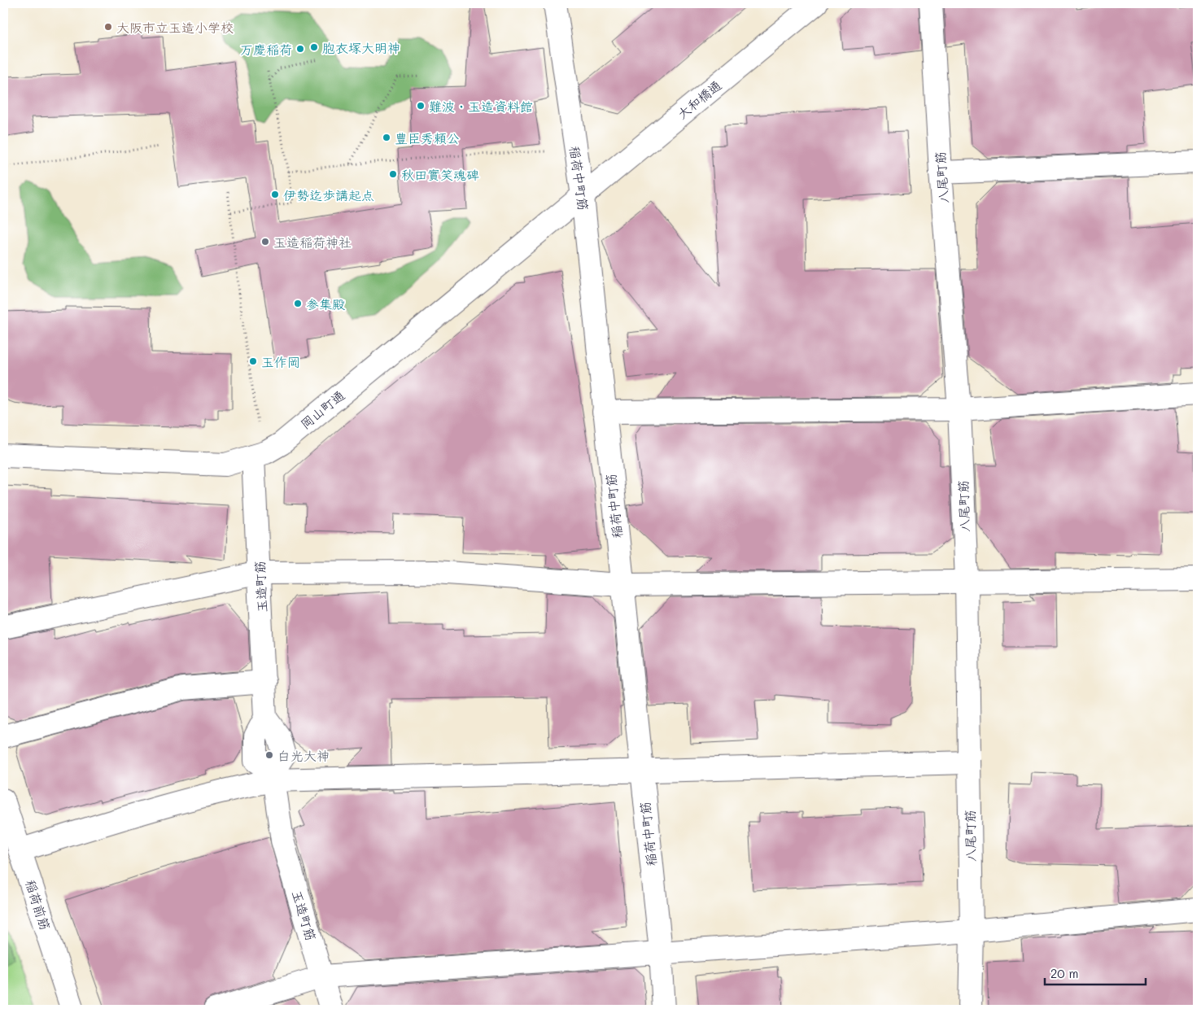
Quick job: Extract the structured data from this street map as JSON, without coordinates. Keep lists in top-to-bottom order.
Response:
{
  "streets": {
    "street": [
      "大和橋通",
      "八尾町筋",
      "稲荷中町筋",
      "岡山町通",
      "玉造町筋",
      "稲荷前筋"
    ]
  },
  "crossings": [
    ["大和橋通", "稲荷中町筋"],
    ["大和橋通", "岡山町通"],
    ["稲荷中町筋", "岡山町通"],
    ["岡山町通", "玉造町筋"]
  ],
  "places": [
    "大阪市立玉造小学校",
    "胞衣塚大明神",
    "万慶稲荷",
    "難波・玉造資料館",
    "豊臣秀頼公",
    "秋田實笑魂碑",
    "伊勢迄歩講起点",
    "玉造稲荷神社",
    "参集殿",
    "玉作岡",
    "白光大神"
  ],
  "scale_bar": "20 m"
}
